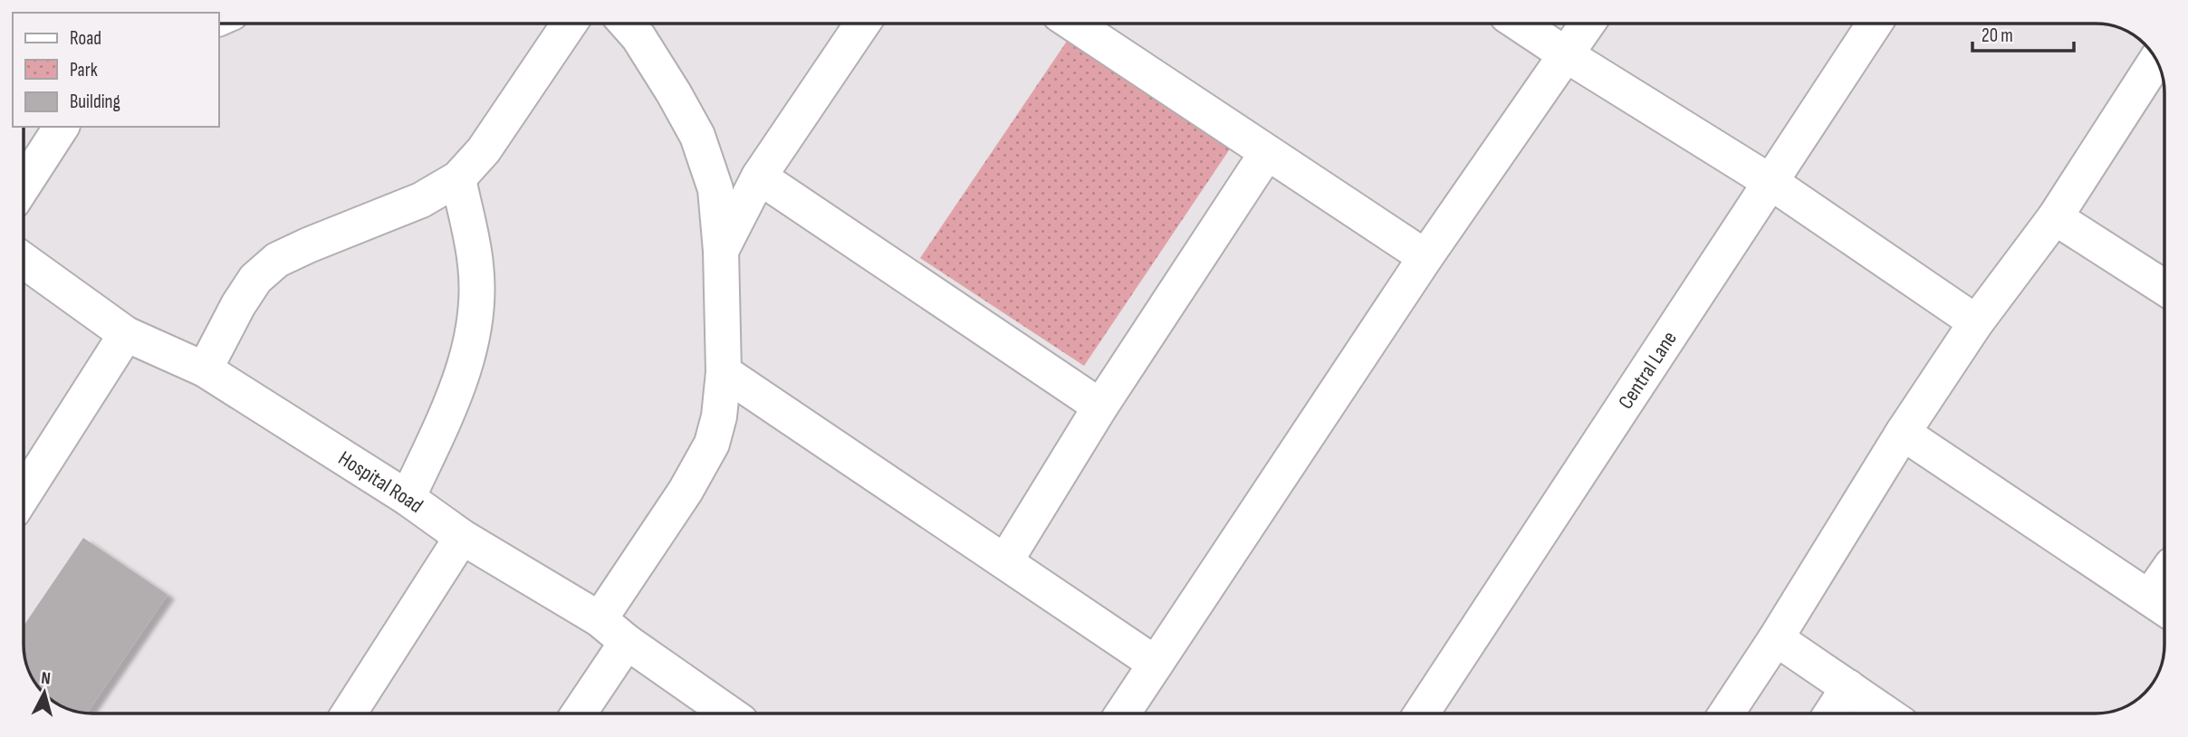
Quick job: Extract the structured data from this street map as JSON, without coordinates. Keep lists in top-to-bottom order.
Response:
{
  "streets": {
    "street": ["Central Lane", "Hospital Road"]
  },
  "legend": ["Road", "Park", "Building"],
  "scale_bar": "20 m",
  "north": "top"
}
